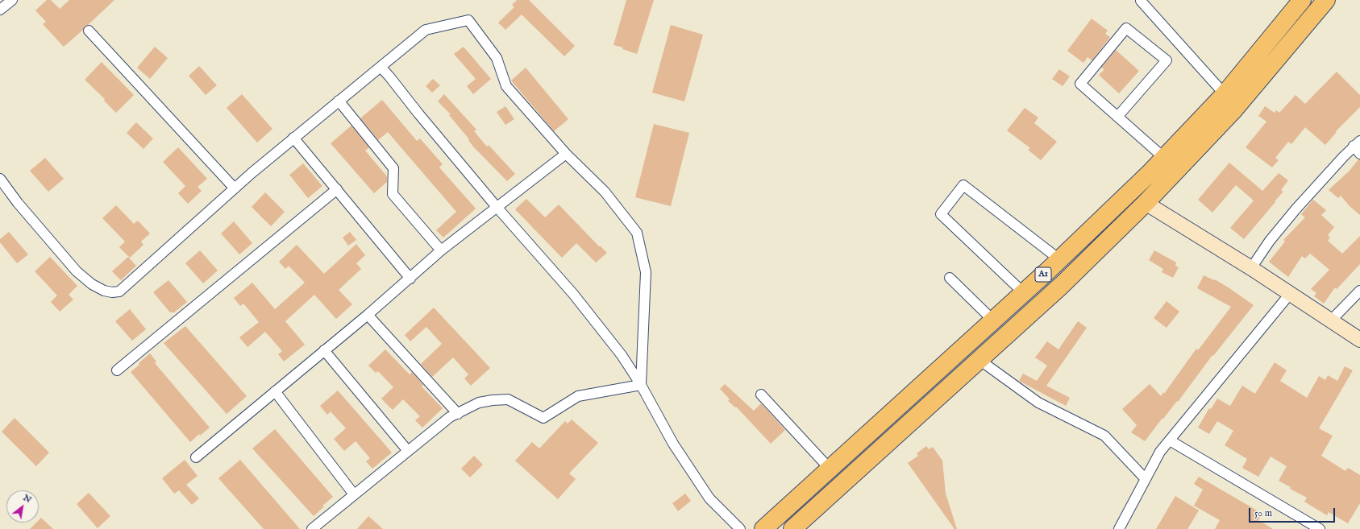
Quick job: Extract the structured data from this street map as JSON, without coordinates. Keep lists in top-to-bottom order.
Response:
{
  "streets": {
    "highway": ["A1"]
  },
  "scale_bar": "50 m",
  "north": "top right"
}
